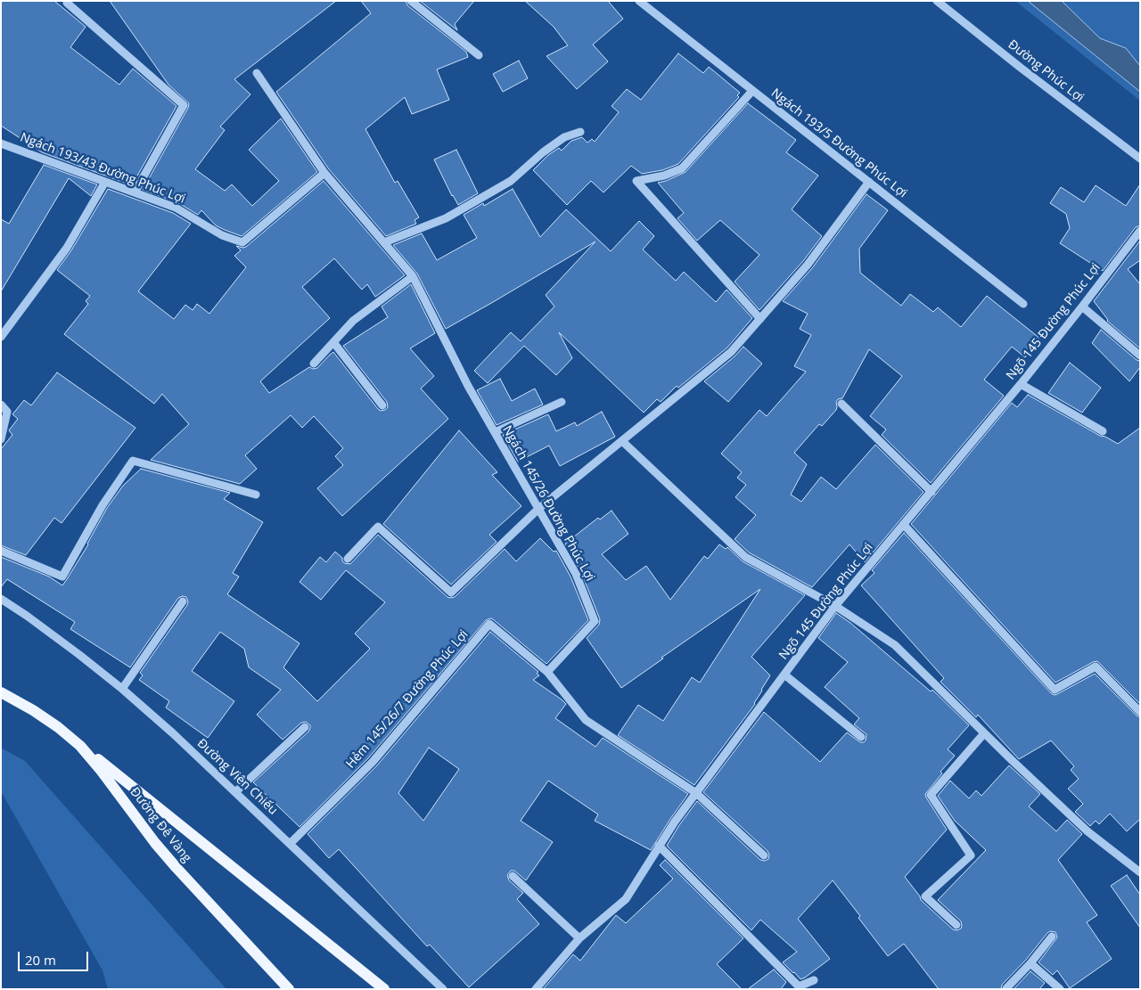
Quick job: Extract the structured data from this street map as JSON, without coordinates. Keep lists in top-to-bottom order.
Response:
{
  "streets": {
    "main road": ["Đường Đê Vàng"],
    "street": [
      "Đường Phúc Lợi",
      "Ngách 193/5 Đường Phúc Lợi",
      "Ngách 193/43 Đường Phúc Lợi",
      "Ngõ 145 Đường Phúc Lợi",
      "Ngách 145/26 Đường Phúc Lợi",
      "Hẻm 145/26/7 Đường Phúc Lợi",
      "Đường Viên Chiếu"
    ]
  },
  "crossings": [
    ["Ngách 193/43 Đường Phúc Lợi", "Ngách 145/26 Đường Phúc Lợi"],
    ["Ngách 145/26 Đường Phúc Lợi", "Hẻm 145/26/7 Đường Phúc Lợi"],
    ["Hẻm 145/26/7 Đường Phúc Lợi", "Đường Viên Chiếu"]
  ],
  "scale_bar": "20 m"
}
